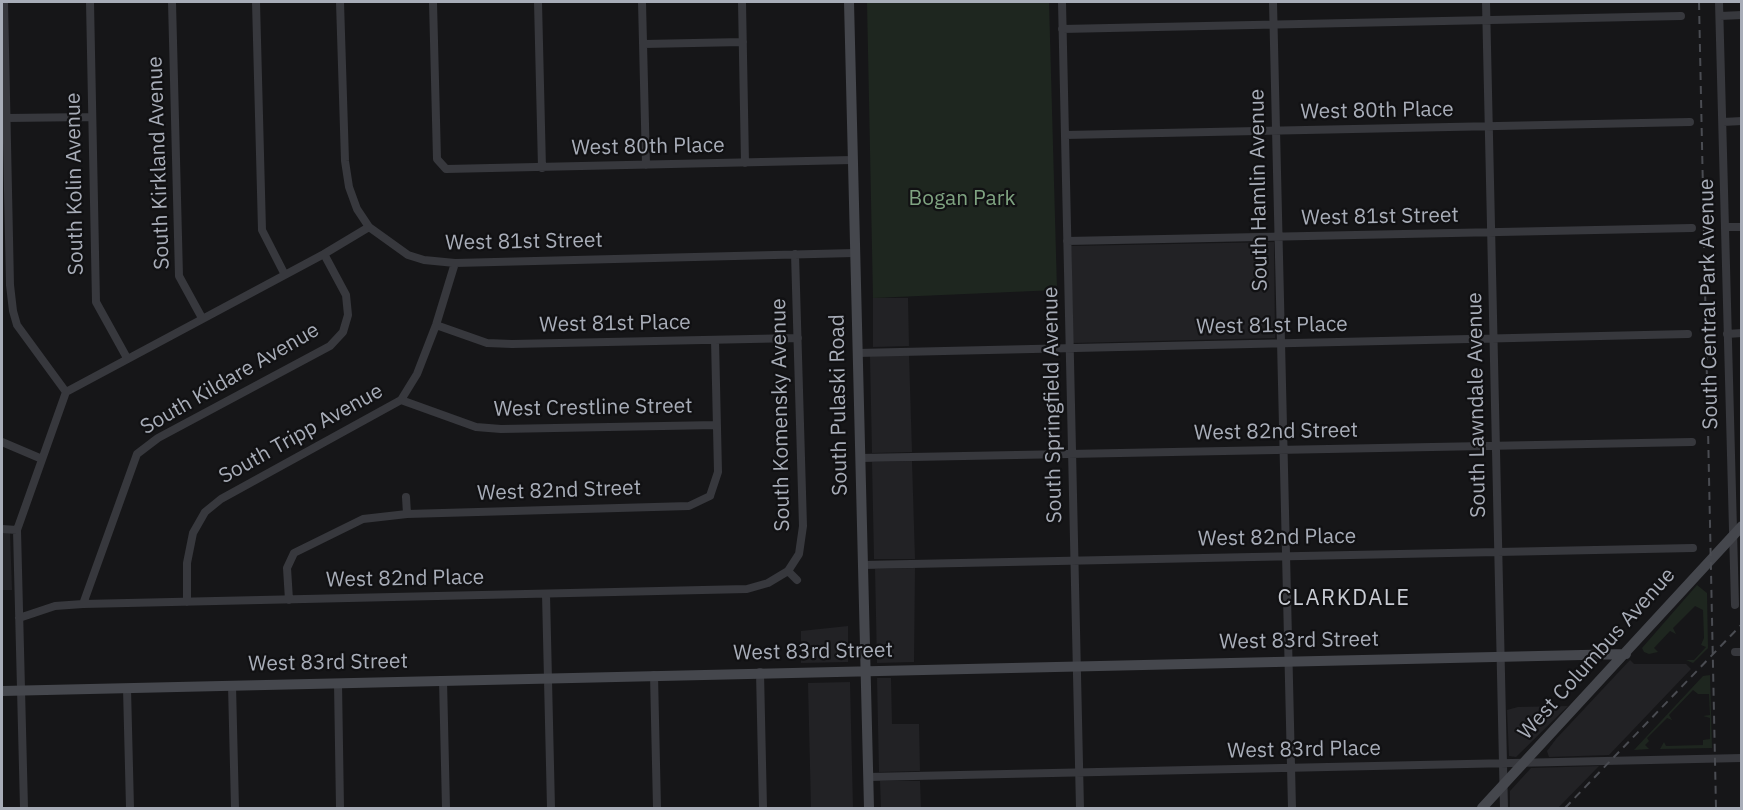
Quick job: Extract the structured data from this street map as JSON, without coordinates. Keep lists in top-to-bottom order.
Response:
{
  "streets": {
    "street": [
      "West 80th Place",
      "South Kirkland Avenue",
      "South Kolin Avenue",
      "South Hamlin Avenue",
      "West 81st Street",
      "South Central Park Avenue",
      "West 81st Place",
      "South Kildare Avenue",
      "South Pulaski Road",
      "South Springfield Avenue",
      "South Lawndale Avenue",
      "West Crestline Street",
      "South Komensky Avenue",
      "West 82nd Street",
      "South Tripp Avenue",
      "West 82nd Place",
      "West 83rd Street",
      "West Columbus Avenue",
      "West 83rd Place"
    ]
  },
  "crossings": [
    ["West 80th Place", "South Hamlin Avenue"],
    ["West 80th Place", "South Pulaski Road"],
    ["West 80th Place", "South Springfield Avenue"],
    ["West 80th Place", "South Lawndale Avenue"],
    ["South Hamlin Avenue", "West 81st Street"],
    ["South Hamlin Avenue", "West 81st Place"],
    ["South Hamlin Avenue", "West 82nd Street"],
    ["South Hamlin Avenue", "West 82nd Place"],
    ["South Hamlin Avenue", "West 83rd Street"],
    ["South Hamlin Avenue", "West 83rd Place"],
    ["West 81st Street", "South Pulaski Road"],
    ["West 81st Street", "South Springfield Avenue"],
    ["West 81st Street", "South Lawndale Avenue"],
    ["West 81st Street", "South Komensky Avenue"],
    ["West 81st Street", "South Tripp Avenue"],
    ["South Central Park Avenue", "West Columbus Avenue"],
    ["West 81st Place", "South Pulaski Road"],
    ["West 81st Place", "South Springfield Avenue"],
    ["West 81st Place", "South Lawndale Avenue"],
    ["West 81st Place", "South Komensky Avenue"],
    ["West 81st Place", "South Tripp Avenue"],
    ["South Kildare Avenue", "West 82nd Place"],
    ["South Pulaski Road", "West 82nd Street"],
    ["South Pulaski Road", "West 82nd Place"],
    ["South Pulaski Road", "West 83rd Street"],
    ["South Pulaski Road", "West 83rd Place"],
    ["South Springfield Avenue", "West 82nd Street"],
    ["South Springfield Avenue", "West 82nd Place"],
    ["South Springfield Avenue", "West 83rd Street"],
    ["South Springfield Avenue", "West 83rd Place"],
    ["South Lawndale Avenue", "West 82nd Street"],
    ["South Lawndale Avenue", "West 82nd Place"],
    ["South Lawndale Avenue", "West 83rd Street"],
    ["South Lawndale Avenue", "West Columbus Avenue"],
    ["South Lawndale Avenue", "West 83rd Place"],
    ["West Crestline Street", "West 82nd Street"],
    ["West Crestline Street", "South Tripp Avenue"],
    ["South Komensky Avenue", "West 82nd Place"],
    ["West 82nd Street", "West 82nd Place"],
    ["South Tripp Avenue", "West 82nd Place"],
    ["West 83rd Street", "West Columbus Avenue"],
    ["West Columbus Avenue", "West 83rd Place"]
  ],
  "districts": ["CLARKDALE"],
  "parks": ["Bogan Park"]
}
